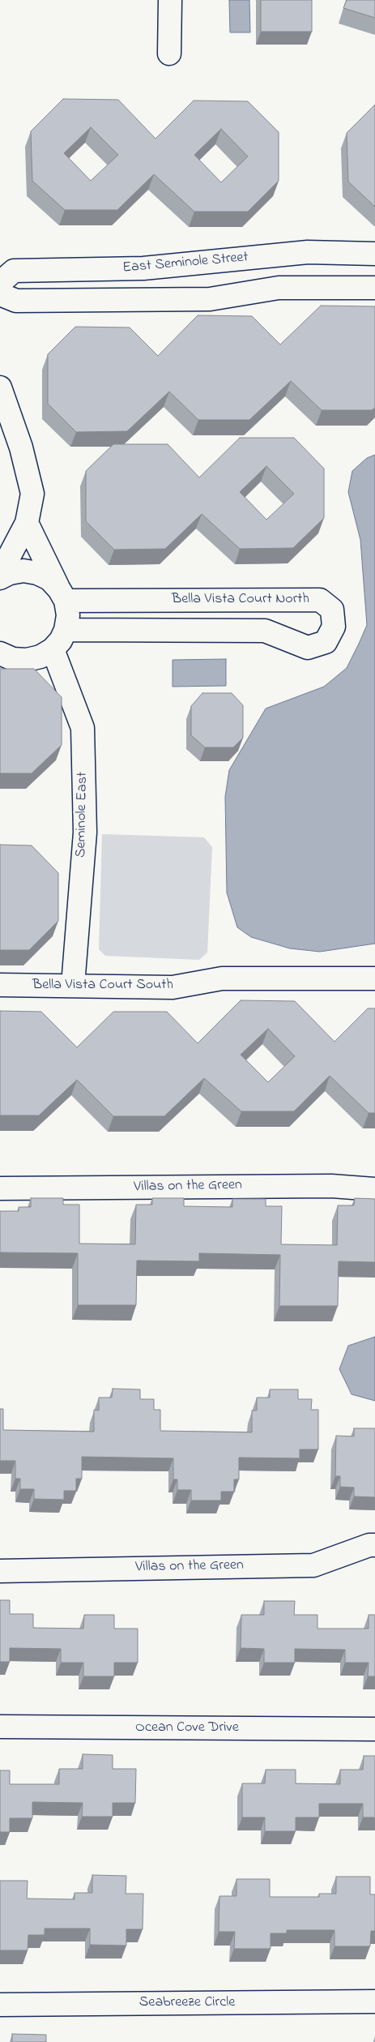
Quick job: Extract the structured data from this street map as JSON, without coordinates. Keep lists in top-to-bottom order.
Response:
{
  "streets": {
    "street": [
      "East Seminole Street",
      "Bella Vista Court North",
      "Seminole East",
      "Bella Vista Court South",
      "Villas on the Green",
      "Ocean Cove Drive",
      "Seabreeze Circle"
    ]
  },
  "crossings": [
    ["Seminole East", "Bella Vista Court South"]
  ]
}
